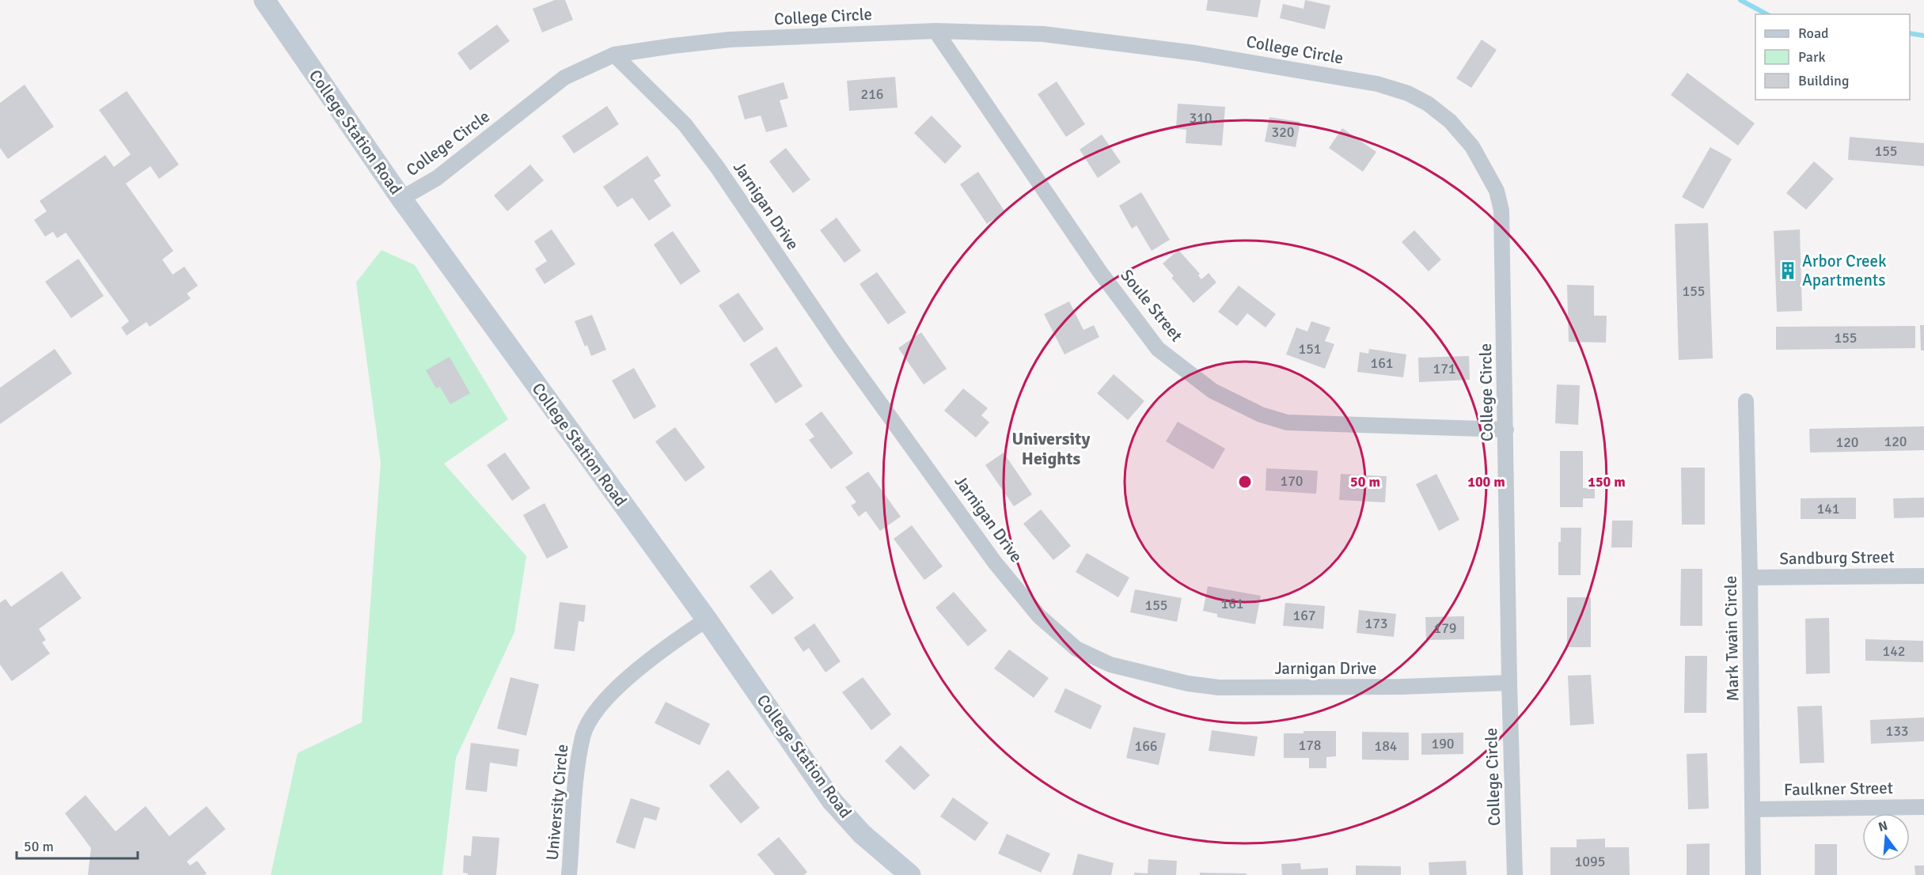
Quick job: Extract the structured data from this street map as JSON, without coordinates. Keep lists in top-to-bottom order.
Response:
{
  "streets": {
    "main road": ["College Station Road"],
    "street": [
      "College Circle",
      "Jarnigan Drive",
      "Soule Street",
      "Sandburg Street",
      "Mark Twain Circle",
      "Faulkner Street",
      "University Circle"
    ]
  },
  "crossings": [
    ["College Circle", "College Station Road"],
    ["College Circle", "Jarnigan Drive"],
    ["College Circle", "Soule Street"],
    ["College Station Road", "University Circle"],
    ["Sandburg Street", "Mark Twain Circle"],
    ["Mark Twain Circle", "Faulkner Street"]
  ],
  "districts": ["University Heights"],
  "places": {
    "building": ["Arbor Creek Apartments"]
  },
  "house_numbers": [
    "216",
    "310",
    "320",
    "155",
    "155",
    "155",
    "151",
    "161",
    "171",
    "120",
    "120",
    "170",
    "141",
    "161",
    "155",
    "167",
    "173",
    "179",
    "142",
    "133",
    "190",
    "178",
    "166",
    "184",
    "1095"
  ],
  "legend": ["Road", "Park", "Building"],
  "scale_bar": "50 m",
  "north": "top",
  "rings": ["50 m", "100 m", "150 m"]
}
